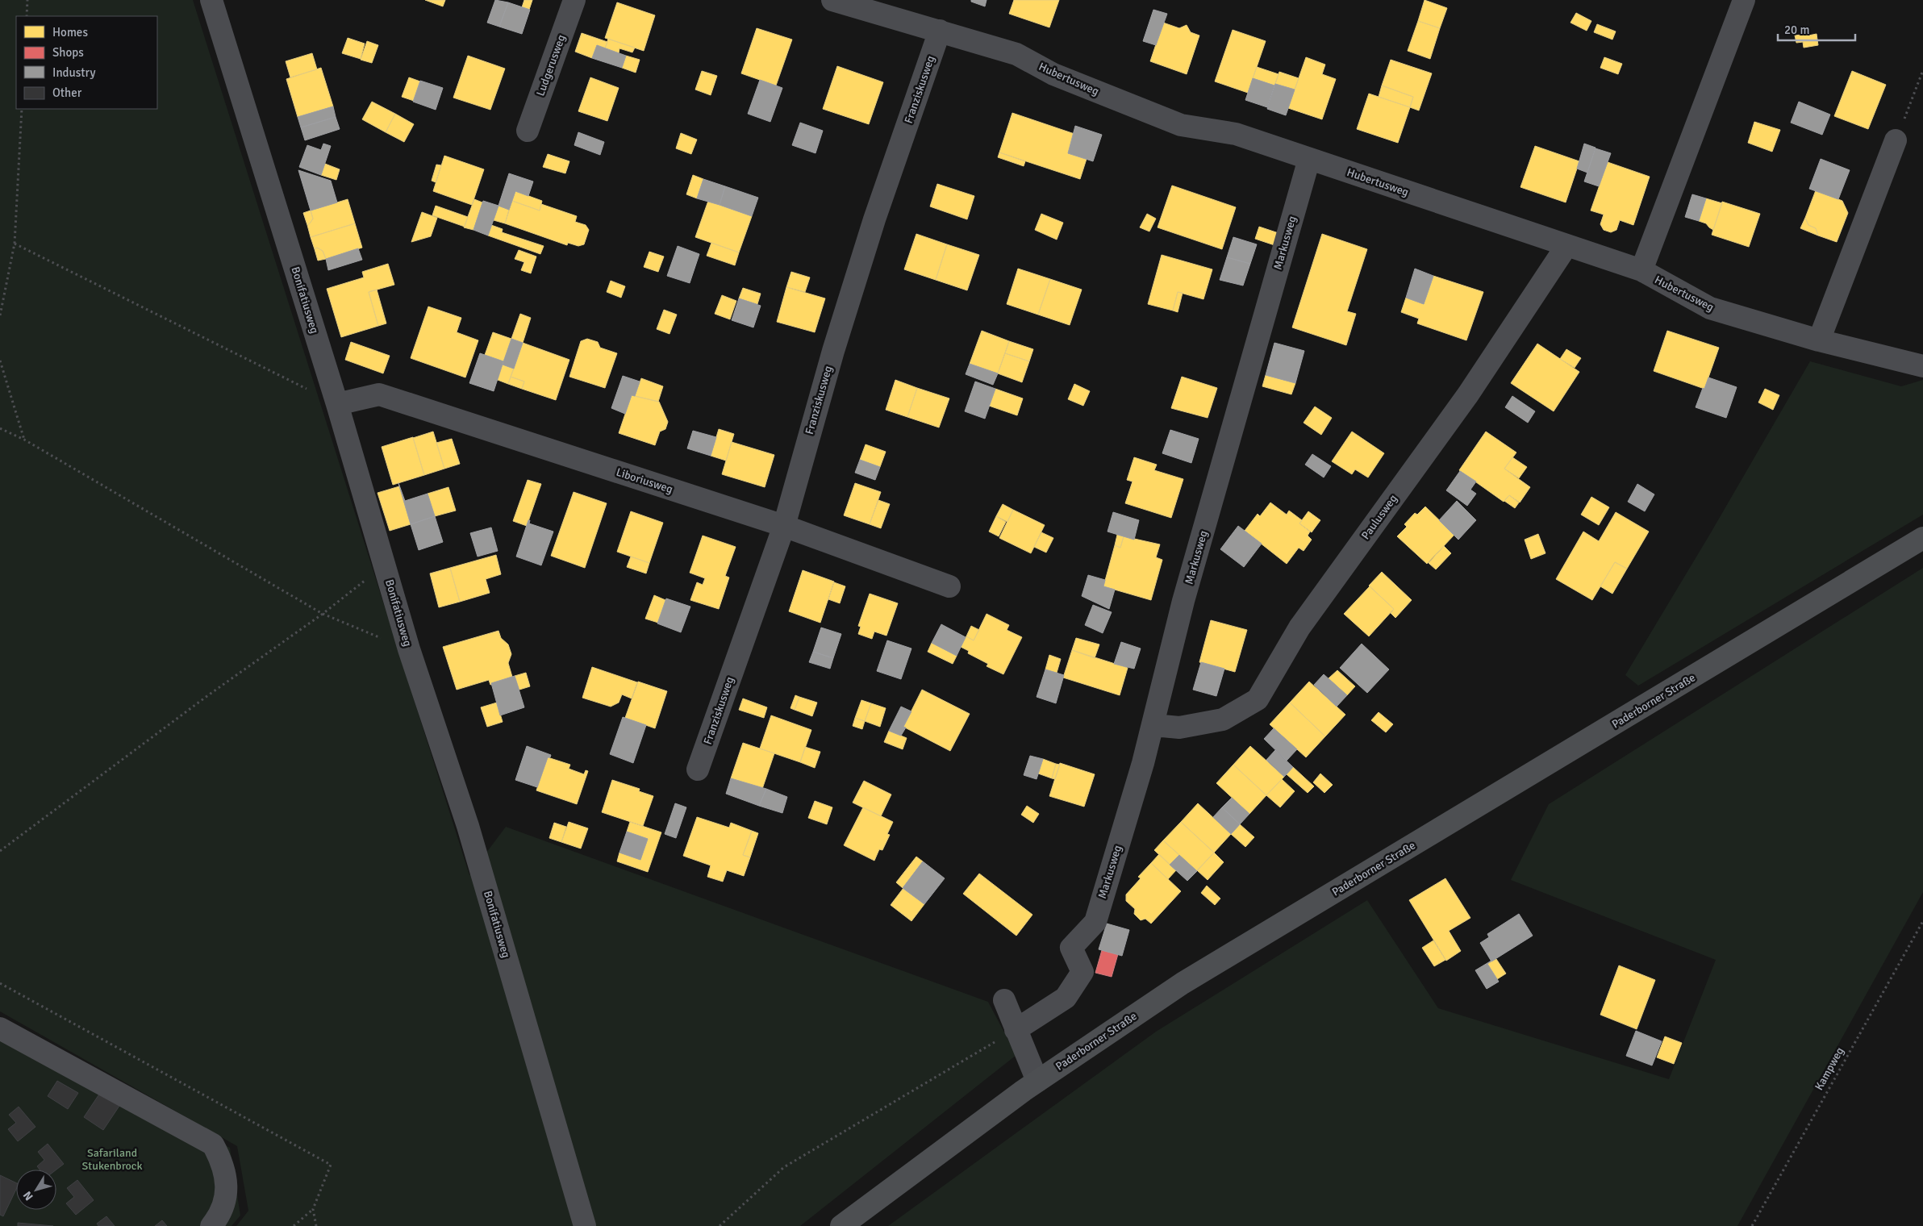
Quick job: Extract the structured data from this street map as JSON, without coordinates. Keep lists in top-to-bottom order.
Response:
{
  "streets": {
    "main road": ["Paderborner Straße"],
    "street": [
      "Ludgerusweg",
      "Hubertusweg",
      "Franziskusweg",
      "Markusweg",
      "Bonifatiusweg",
      "Liboriusweg",
      "Paulusweg"
    ],
    "path": ["Kampweg"]
  },
  "crossings": [
    ["Hubertusweg", "Franziskusweg"],
    ["Hubertusweg", "Markusweg"],
    ["Hubertusweg", "Paulusweg"],
    ["Franziskusweg", "Liboriusweg"],
    ["Markusweg", "Paulusweg"],
    ["Bonifatiusweg", "Liboriusweg"]
  ],
  "parks": ["Safariland Stukenbrock"],
  "legend": [
    "Homes",
    "Shops",
    "Industry",
    "Other"
  ],
  "scale_bar": "20 m",
  "north": "bottom left"
}
